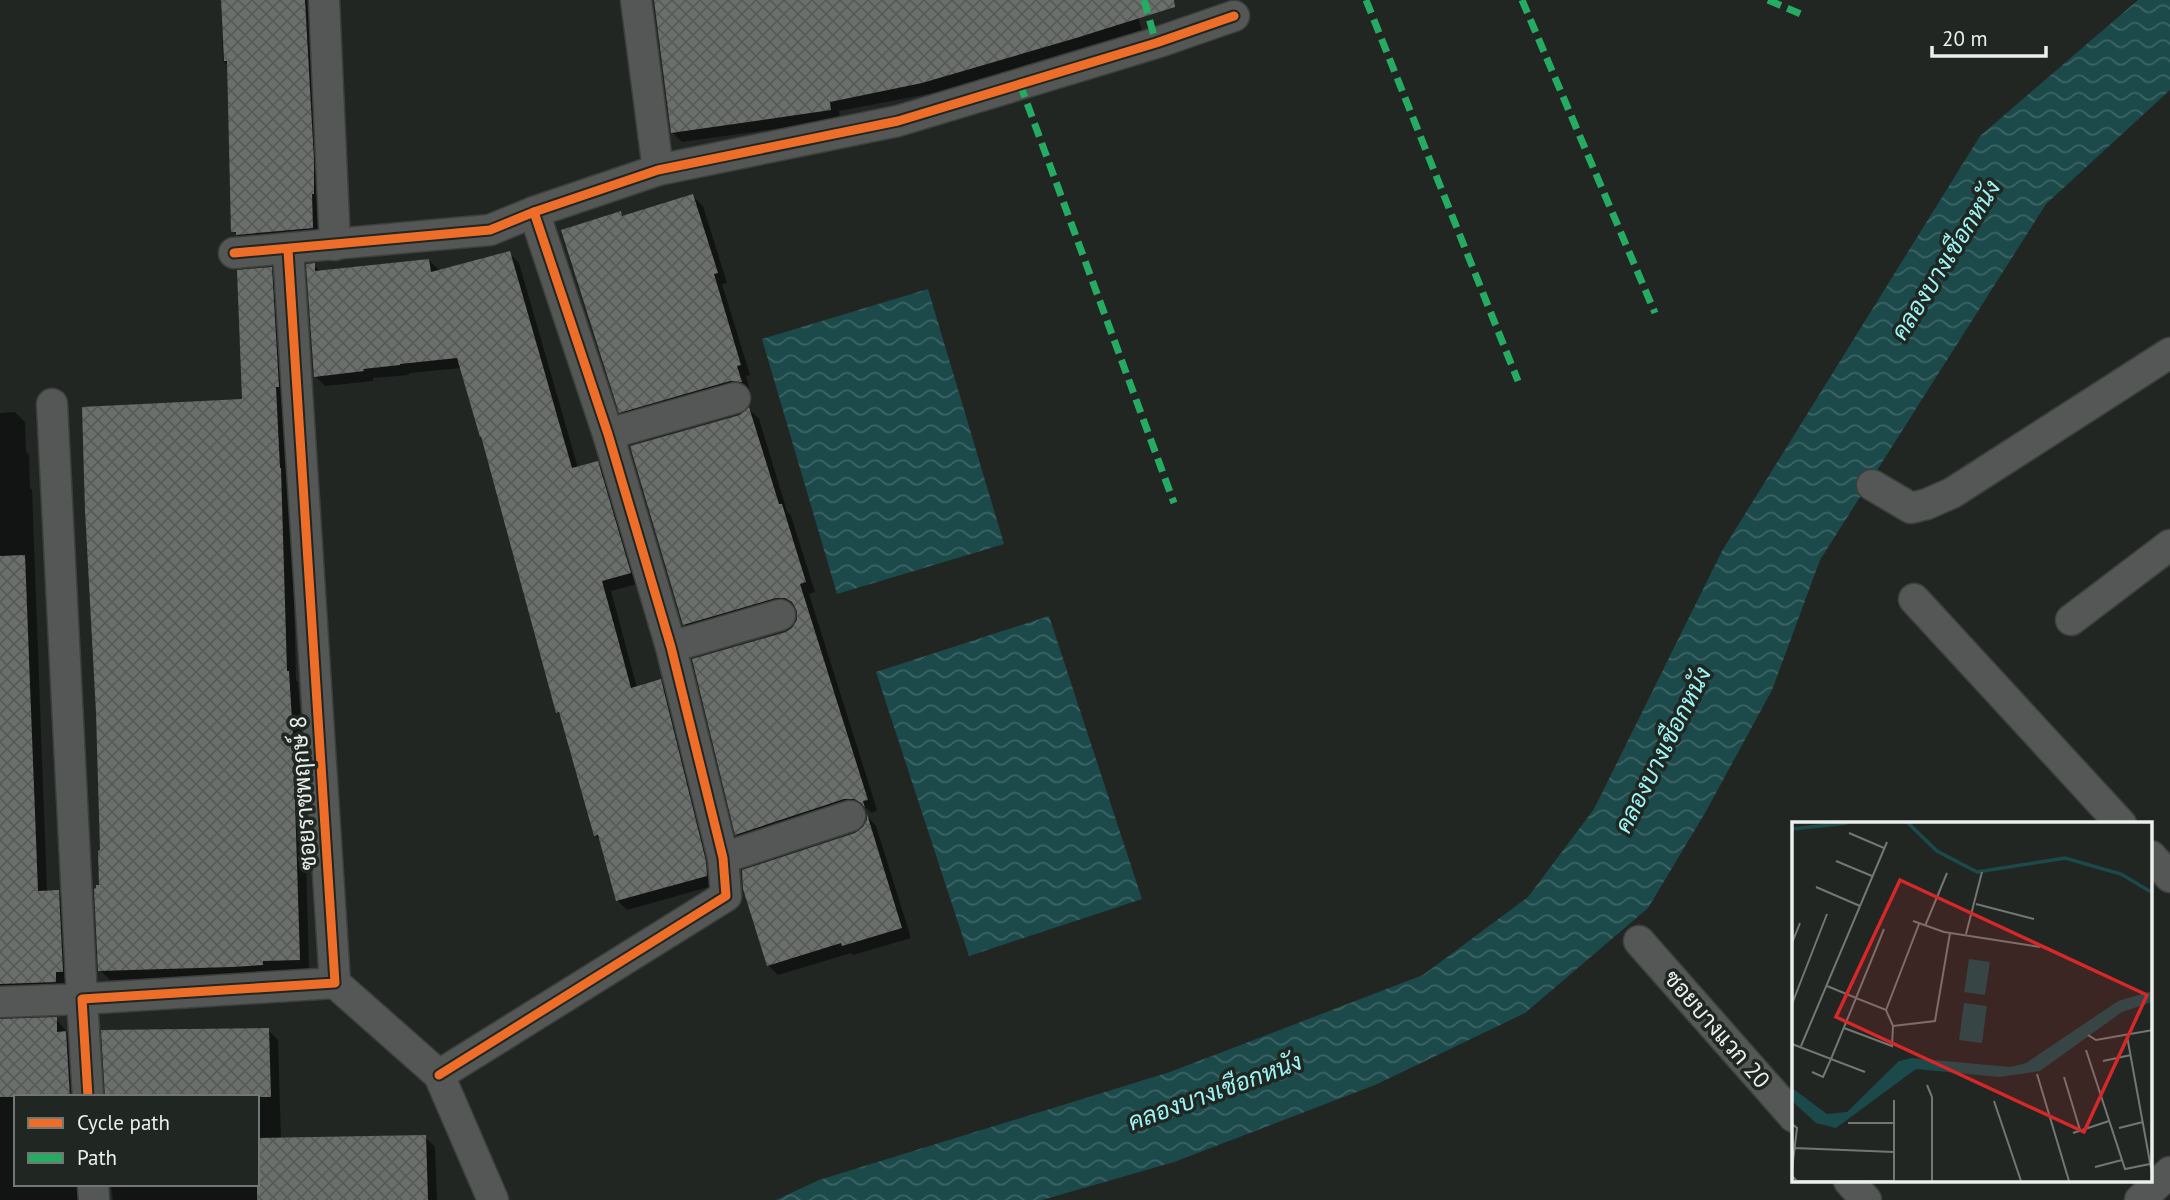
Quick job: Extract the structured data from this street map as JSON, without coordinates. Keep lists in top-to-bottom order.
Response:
{
  "streets": {
    "street": ["ซอยราชพฤกษ์ 8", "ซอยบางแวก 20"]
  },
  "water": ["คลองบางเชือกหนัง"],
  "legend": ["Cycle path", "Path"],
  "scale_bar": "20 m"
}
